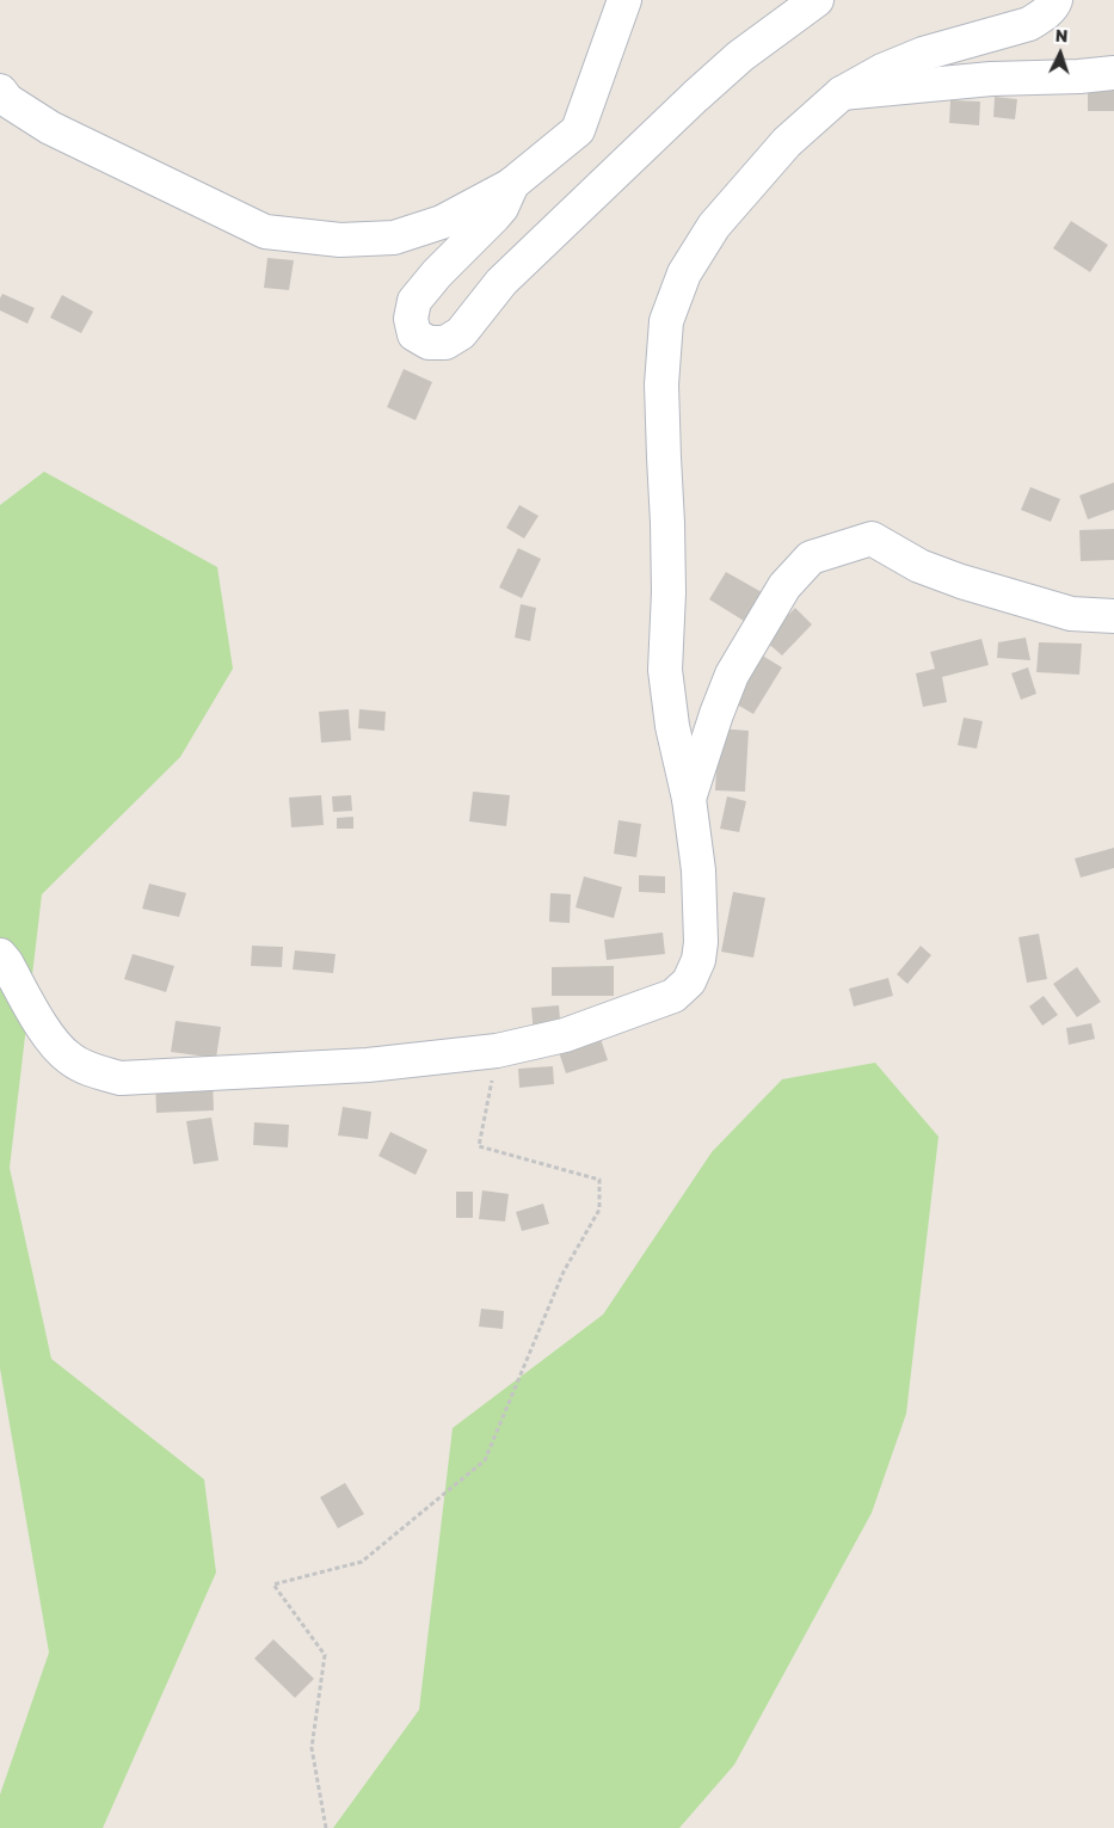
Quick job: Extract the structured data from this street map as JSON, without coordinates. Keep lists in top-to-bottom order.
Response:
{
  "north": "top"
}
